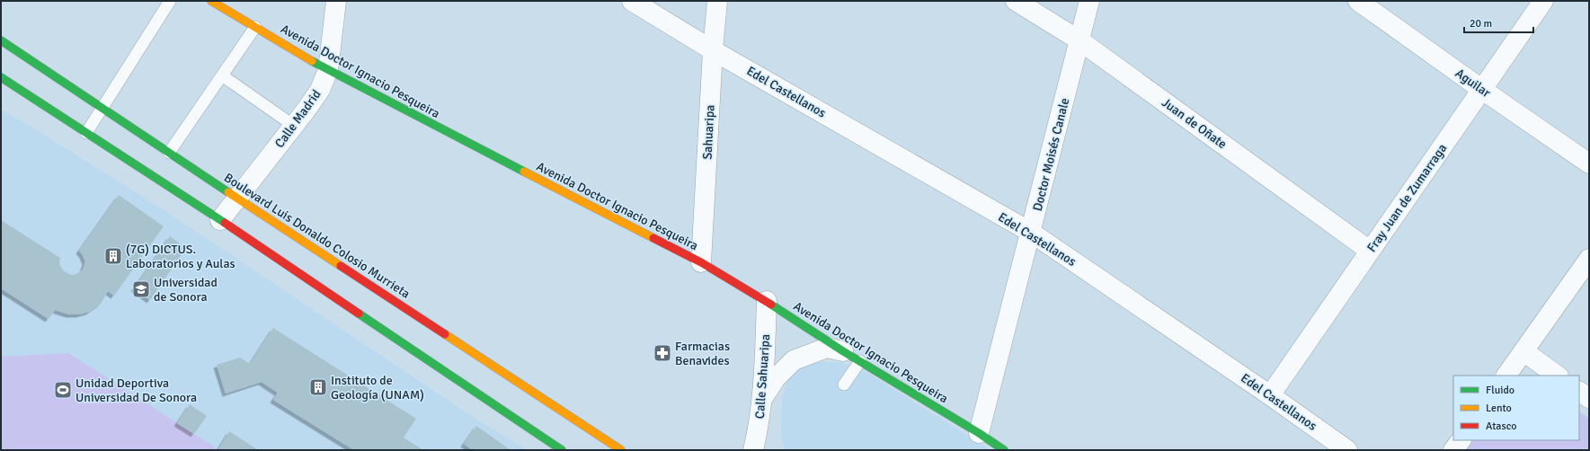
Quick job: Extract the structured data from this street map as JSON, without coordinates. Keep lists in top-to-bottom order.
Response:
{
  "streets": {
    "main road": ["Avenida Doctor Ignacio Pesqueira", "Boulevard Luis Donaldo Colosio Murrieta"],
    "street": [
      "Aguilar",
      "Edel Castellanos",
      "Calle Madrid",
      "Juan de Oñate",
      "Sahuaripa",
      "Doctor Moisés Canale",
      "Fray Juan de Zumarraga",
      "Calle Sahuaripa"
    ]
  },
  "crossings": [
    ["Avenida Doctor Ignacio Pesqueira", "Calle Madrid"],
    ["Avenida Doctor Ignacio Pesqueira", "Sahuaripa"],
    ["Avenida Doctor Ignacio Pesqueira", "Doctor Moisés Canale"],
    ["Avenida Doctor Ignacio Pesqueira", "Calle Sahuaripa"],
    ["Aguilar", "Fray Juan de Zumarraga"],
    ["Edel Castellanos", "Sahuaripa"],
    ["Edel Castellanos", "Doctor Moisés Canale"],
    ["Edel Castellanos", "Fray Juan de Zumarraga"],
    ["Calle Madrid", "Boulevard Luis Donaldo Colosio Murrieta"],
    ["Juan de Oñate", "Doctor Moisés Canale"],
    ["Juan de Oñate", "Fray Juan de Zumarraga"]
  ],
  "places": {
    "building": ["(7G) DICTUS. Laboratorios y Aulas", "Instituto de Geología (UNAM)"],
    "school or university": ["Universidad de Sonora"],
    "pharmacy": ["Farmacias Benavides"],
    "sports": ["Unidad Deportiva Universidad De Sonora"]
  },
  "legend": ["Fluido", "Lento", "Atasco"],
  "scale_bar": "20 m"
}
